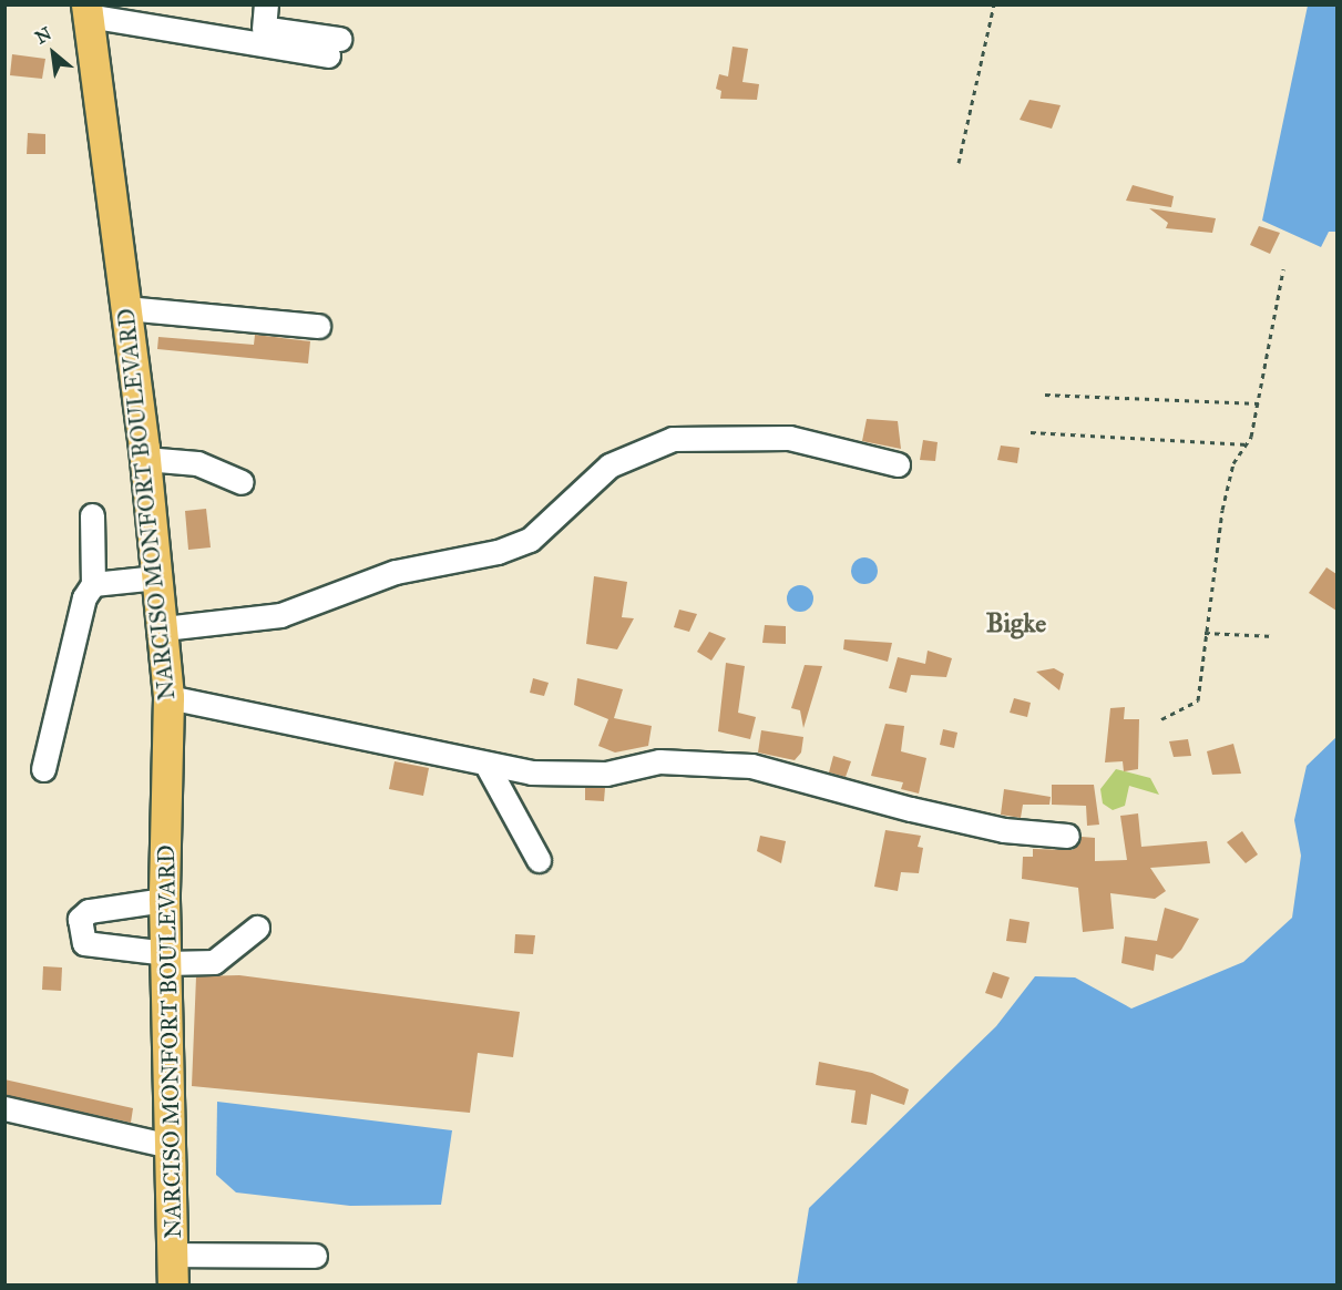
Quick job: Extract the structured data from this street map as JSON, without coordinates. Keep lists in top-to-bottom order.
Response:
{
  "streets": {
    "main road": ["NARCISO MONFORT BOULEVARD"]
  },
  "districts": ["Bigke"],
  "north": "top left"
}
